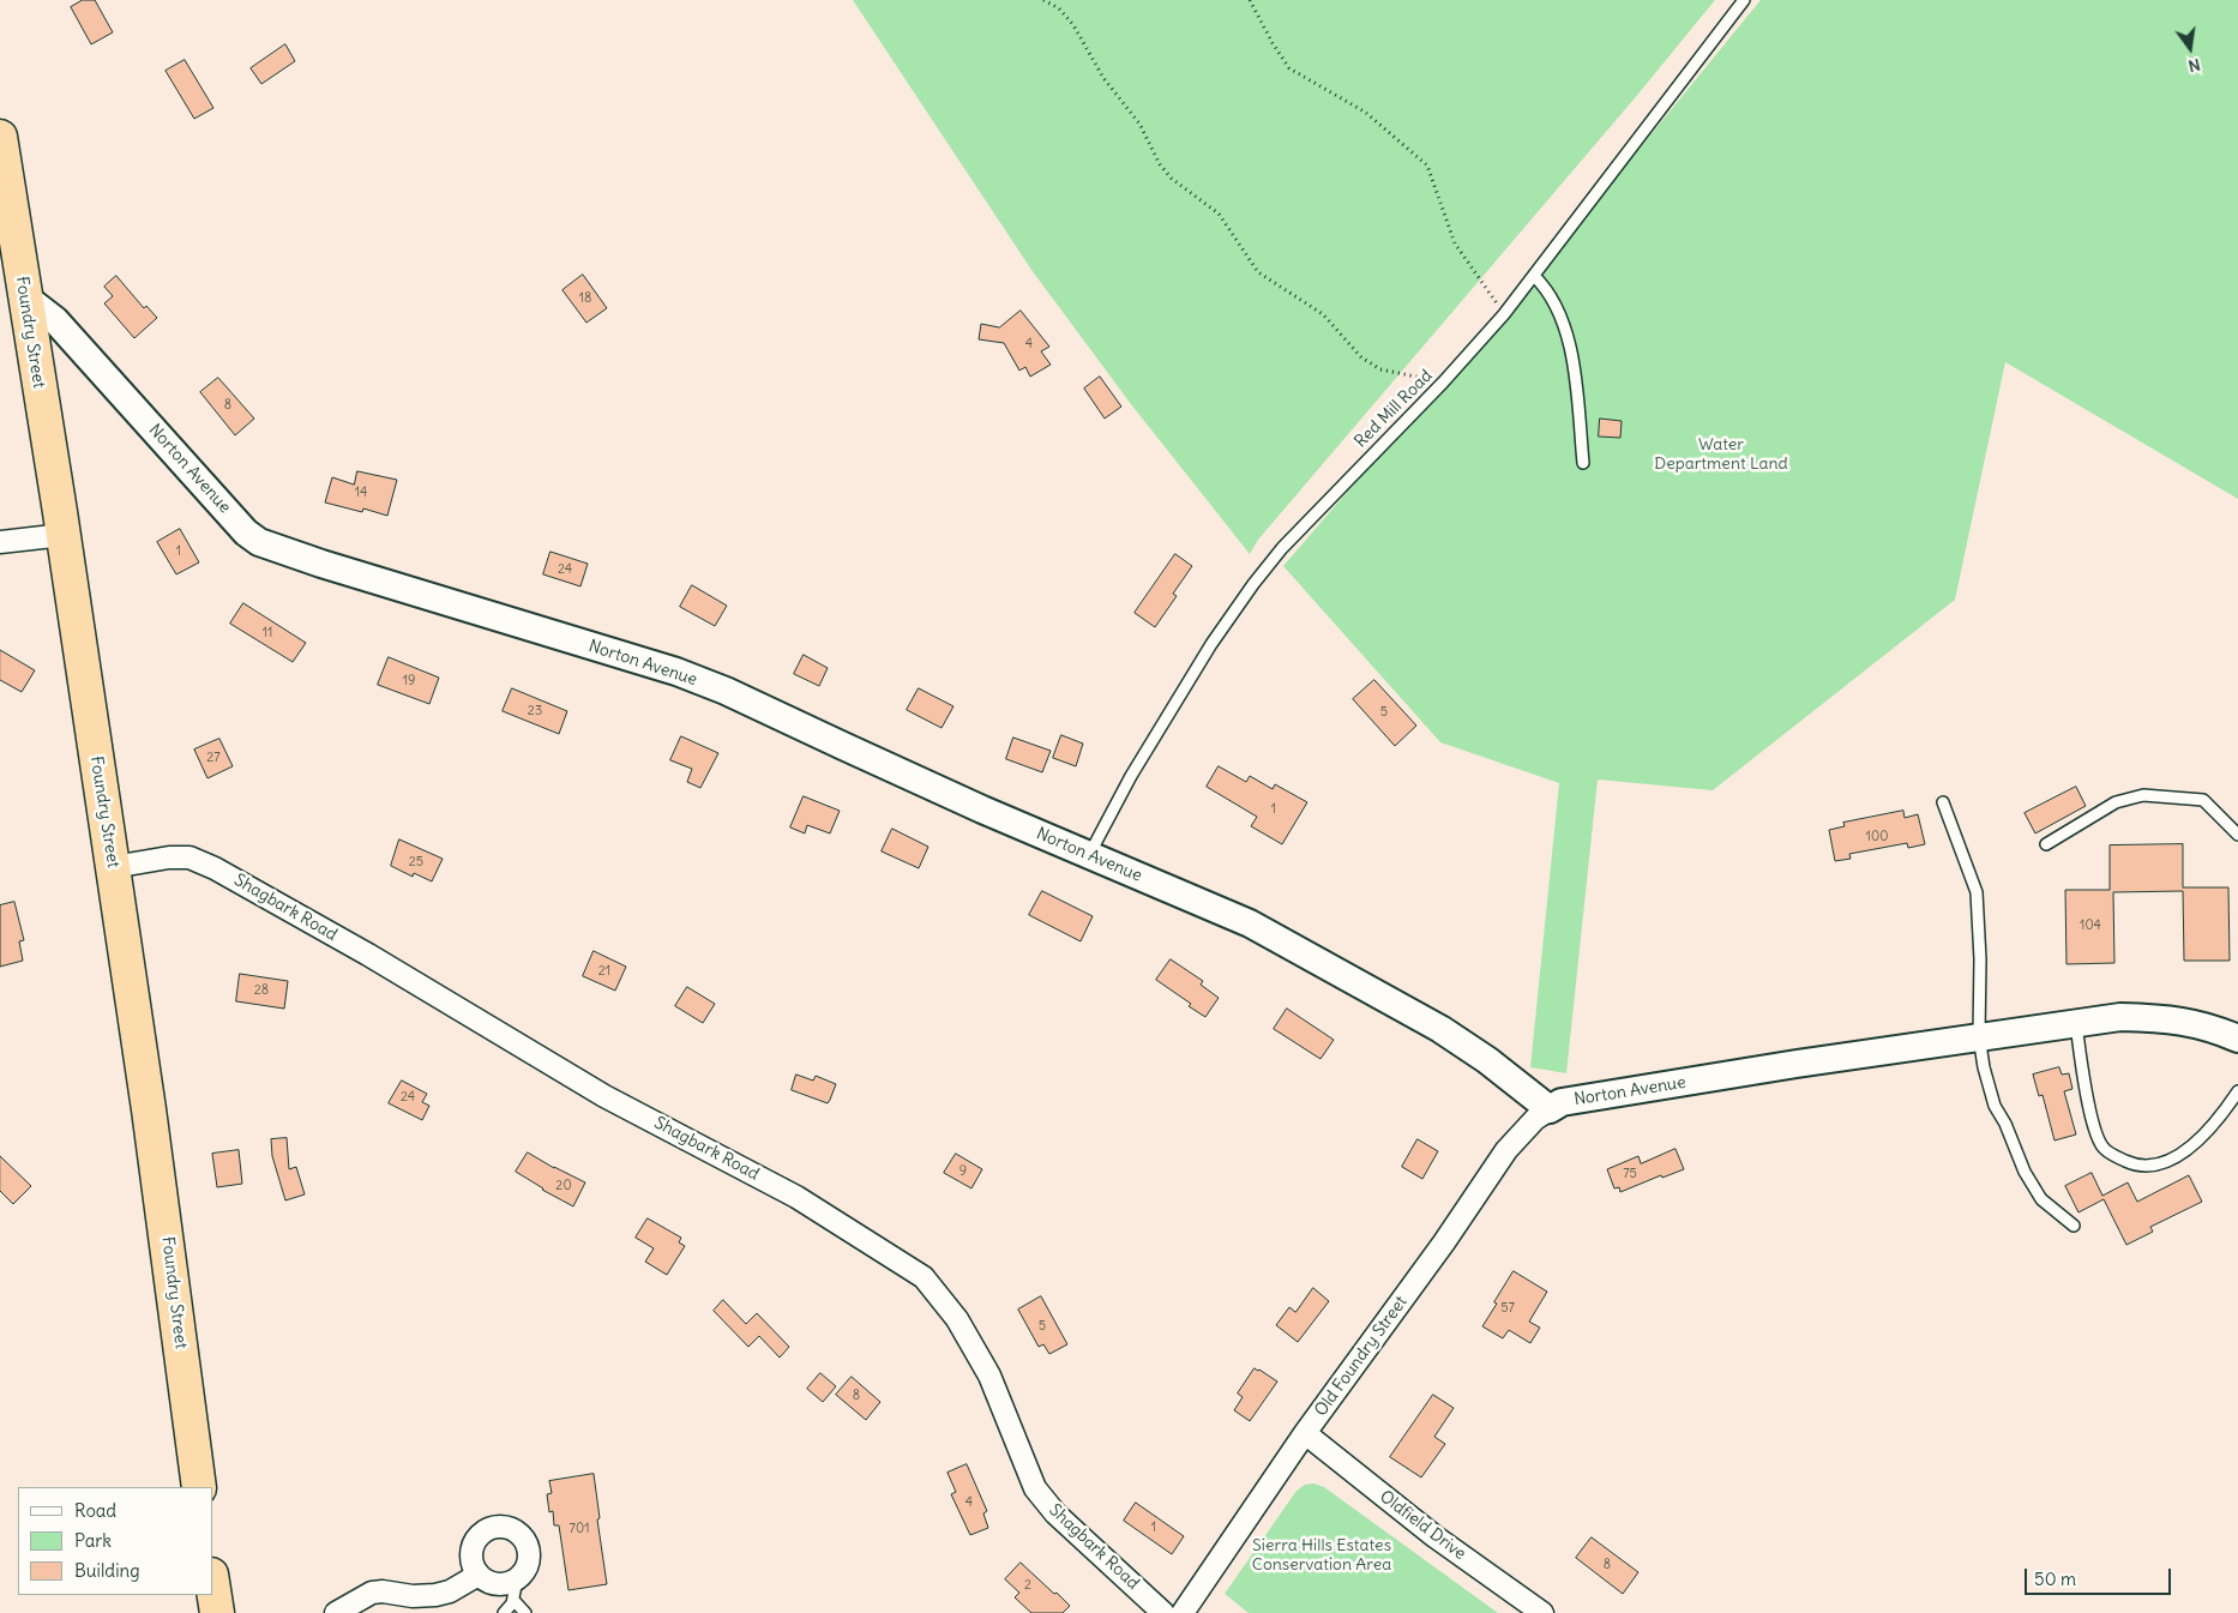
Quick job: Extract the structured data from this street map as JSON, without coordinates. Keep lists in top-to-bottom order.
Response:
{
  "streets": {
    "highway": ["Foundry Street"],
    "street": [
      "Norton Avenue",
      "Shagbark Road",
      "Old Foundry Street",
      "Oldfield Drive"
    ],
    "lane": ["Red Mill Road"]
  },
  "crossings": [
    ["Foundry Street", "Norton Avenue"],
    ["Foundry Street", "Shagbark Road"],
    ["Red Mill Road", "Norton Avenue"],
    ["Norton Avenue", "Old Foundry Street"],
    ["Old Foundry Street", "Oldfield Drive"]
  ],
  "parks": ["Water Department Land", "Sierra Hills Estates Conservation Area"],
  "house_numbers": [
    "18",
    "4",
    "8",
    "14",
    "1",
    "24",
    "11",
    "19",
    "23",
    "5",
    "27",
    "1",
    "100",
    "25",
    "104",
    "21",
    "28",
    "24",
    "9",
    "75",
    "20",
    "57",
    "5",
    "8",
    "4",
    "1",
    "701",
    "8",
    "2"
  ],
  "legend": ["Road", "Park", "Building"],
  "scale_bar": "50 m",
  "north": "bottom"
}
